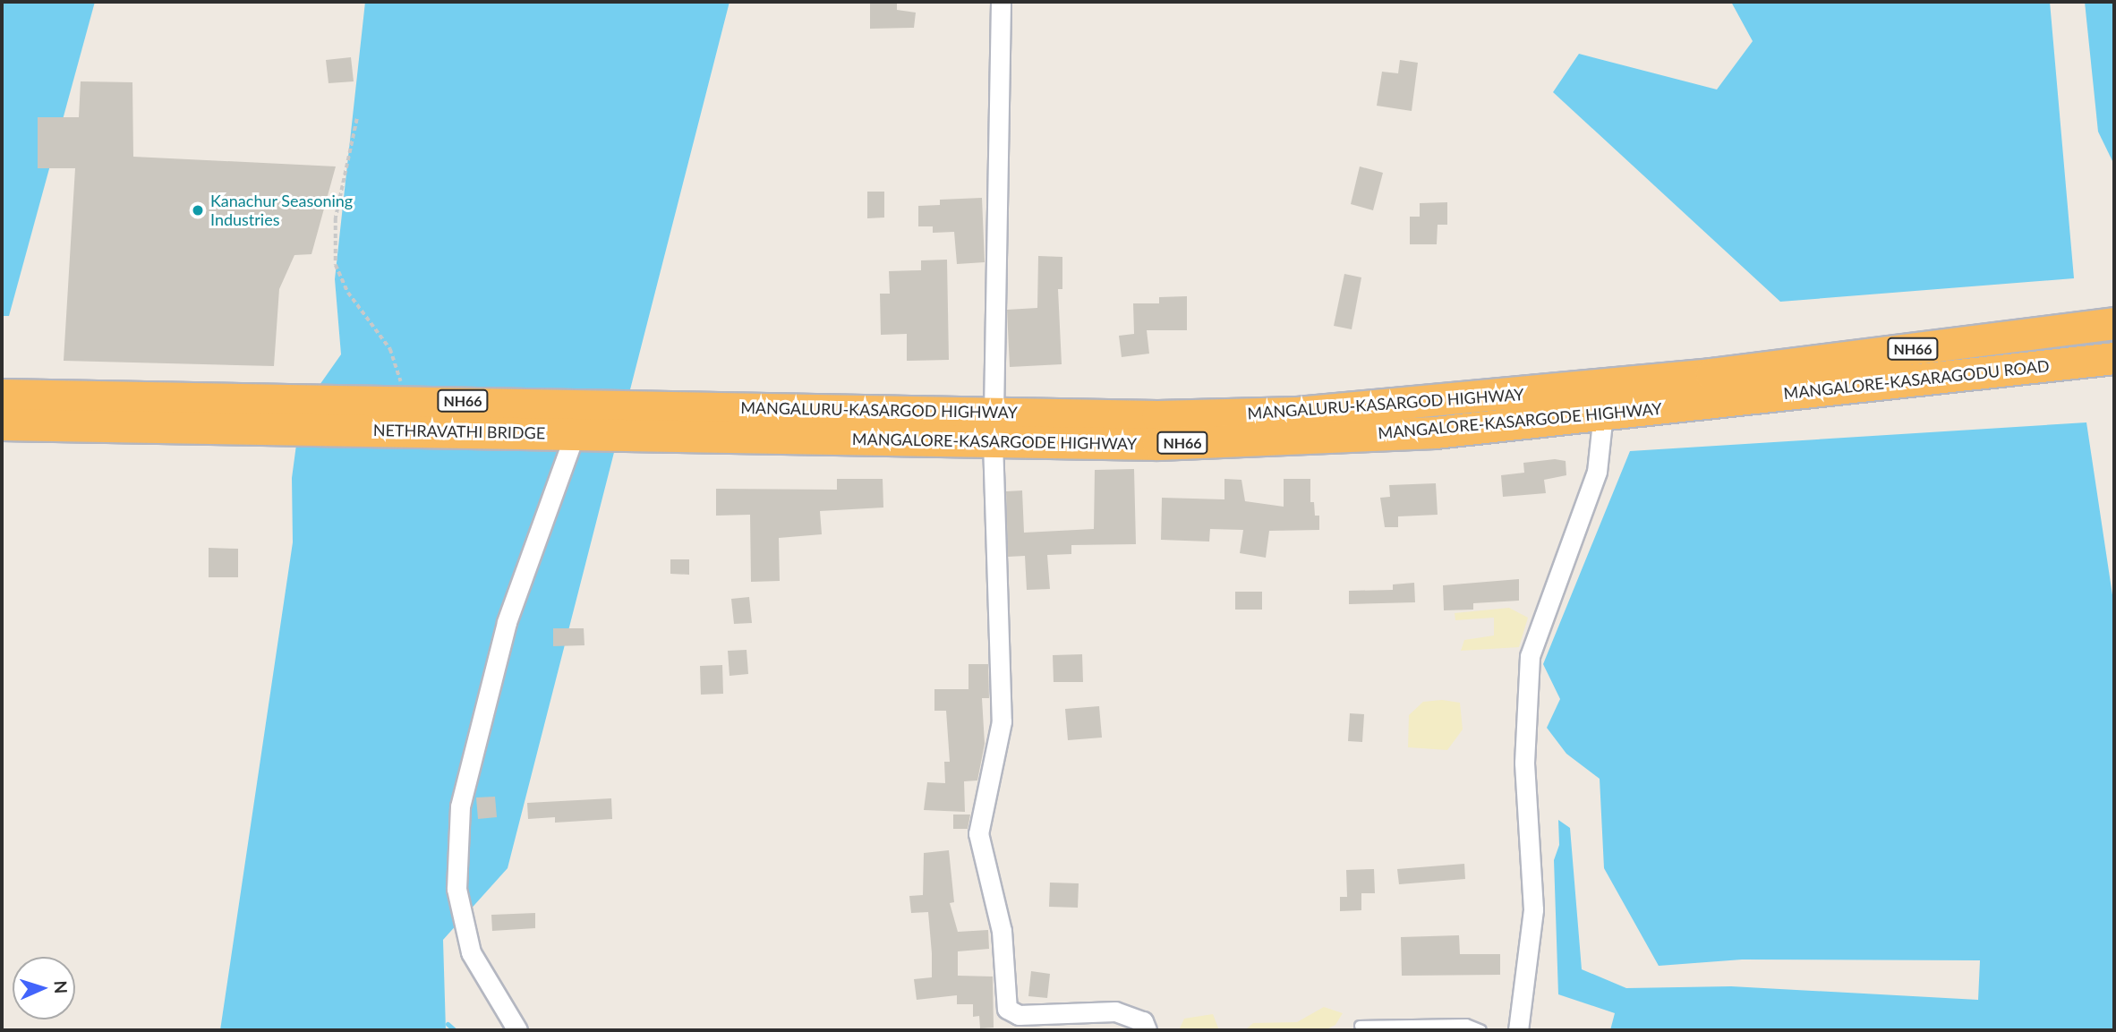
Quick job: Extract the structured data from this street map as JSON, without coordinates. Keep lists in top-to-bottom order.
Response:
{
  "streets": {
    "highway": [
      "NH66",
      "MANGALORE-KASARAGODU ROAD",
      "MANGALURU-KASARGOD HIGHWAY",
      "MANGALORE-KASARGODE HIGHWAY",
      "NETHRAVATHI BRIDGE"
    ]
  },
  "crossings": [
    ["NH66", "NETHRAVATHI BRIDGE"],
    ["MANGALORE-KASARAGODU ROAD", "MANGALURU-KASARGOD HIGHWAY"],
    ["MANGALORE-KASARAGODU ROAD", "MANGALORE-KASARGODE HIGHWAY"],
    ["MANGALURU-KASARGOD HIGHWAY", "MANGALORE-KASARGODE HIGHWAY"],
    ["MANGALURU-KASARGOD HIGHWAY", "NETHRAVATHI BRIDGE"],
    ["MANGALORE-KASARGODE HIGHWAY", "NETHRAVATHI BRIDGE"]
  ],
  "places": ["Kanachur Seasoning Industries"],
  "north": "right"
}
